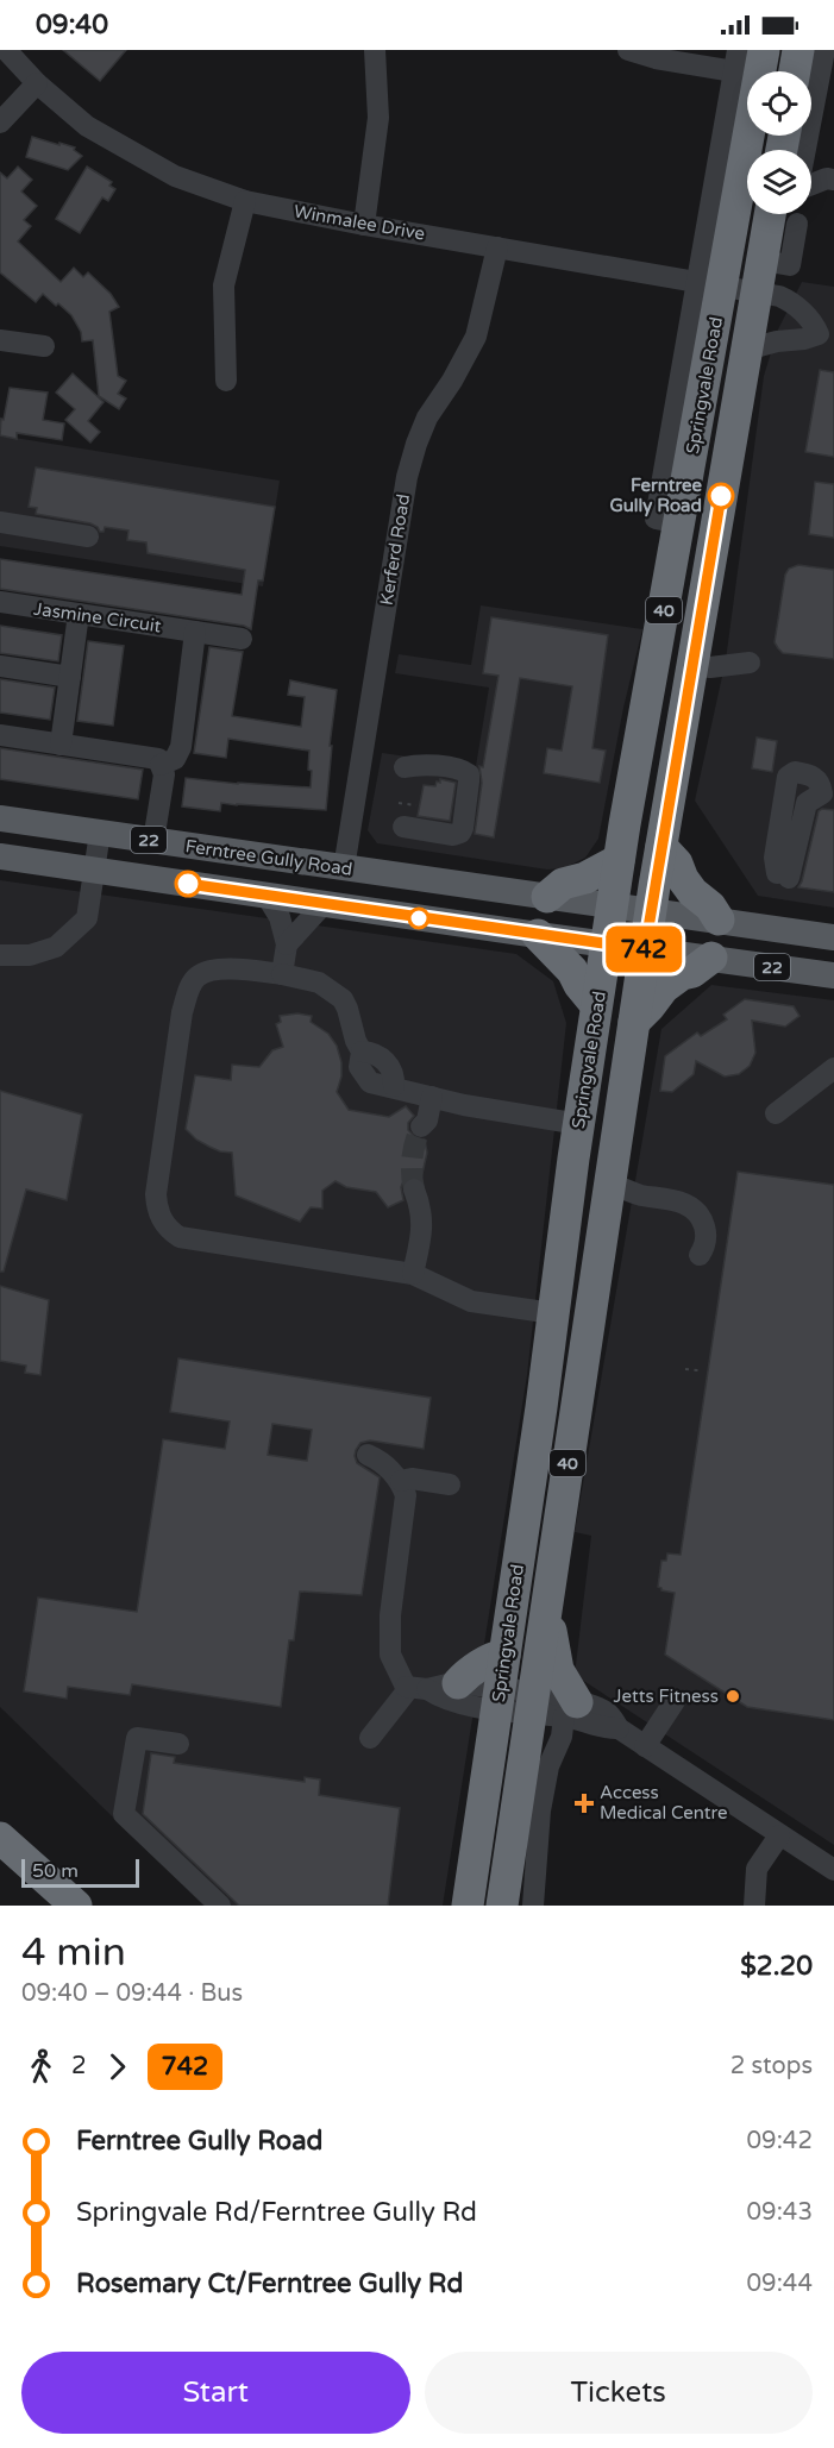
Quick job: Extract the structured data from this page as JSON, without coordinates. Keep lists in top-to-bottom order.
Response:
{
  "streets": {
    "highway": ["Springvale Road", "40"],
    "main road": ["22", "Ferntree Gully Road"],
    "street": ["Winmalee Drive", "Kerferd Road", "Jasmine Circuit"]
  },
  "crossings": [
    ["Winmalee Drive", "Springvale Road"],
    ["Winmalee Drive", "Kerferd Road"],
    ["Springvale Road", "Ferntree Gully Road"],
    ["Kerferd Road", "Ferntree Gully Road"]
  ],
  "places": {
    "other": ["Ferntree Gully Road", "Jetts Fitness"],
    "health": ["Access Medical Centre"]
  },
  "lines": ["bus line 742"],
  "scale_bar": "50 m",
  "page": {
    "status": "09:40",
    "on_map": "742",
    "scale": "50 m",
    "heading": ["4 min", "09:40 – 09:44 · Bus", "$2.20"],
    "legs": ["2", "742", "2 stops"],
    "list": [
      {
        "name": "Ferntree Gully Road",
        "value": "09:42"
      },
      {
        "name": "Springvale Rd/Ferntree Gully Rd",
        "value": "09:43"
      },
      {
        "name": "Rosemary Ct/Ferntree Gully Rd",
        "value": "09:44"
      }
    ],
    "buttons": ["Start", "Tickets"]
  }
}
